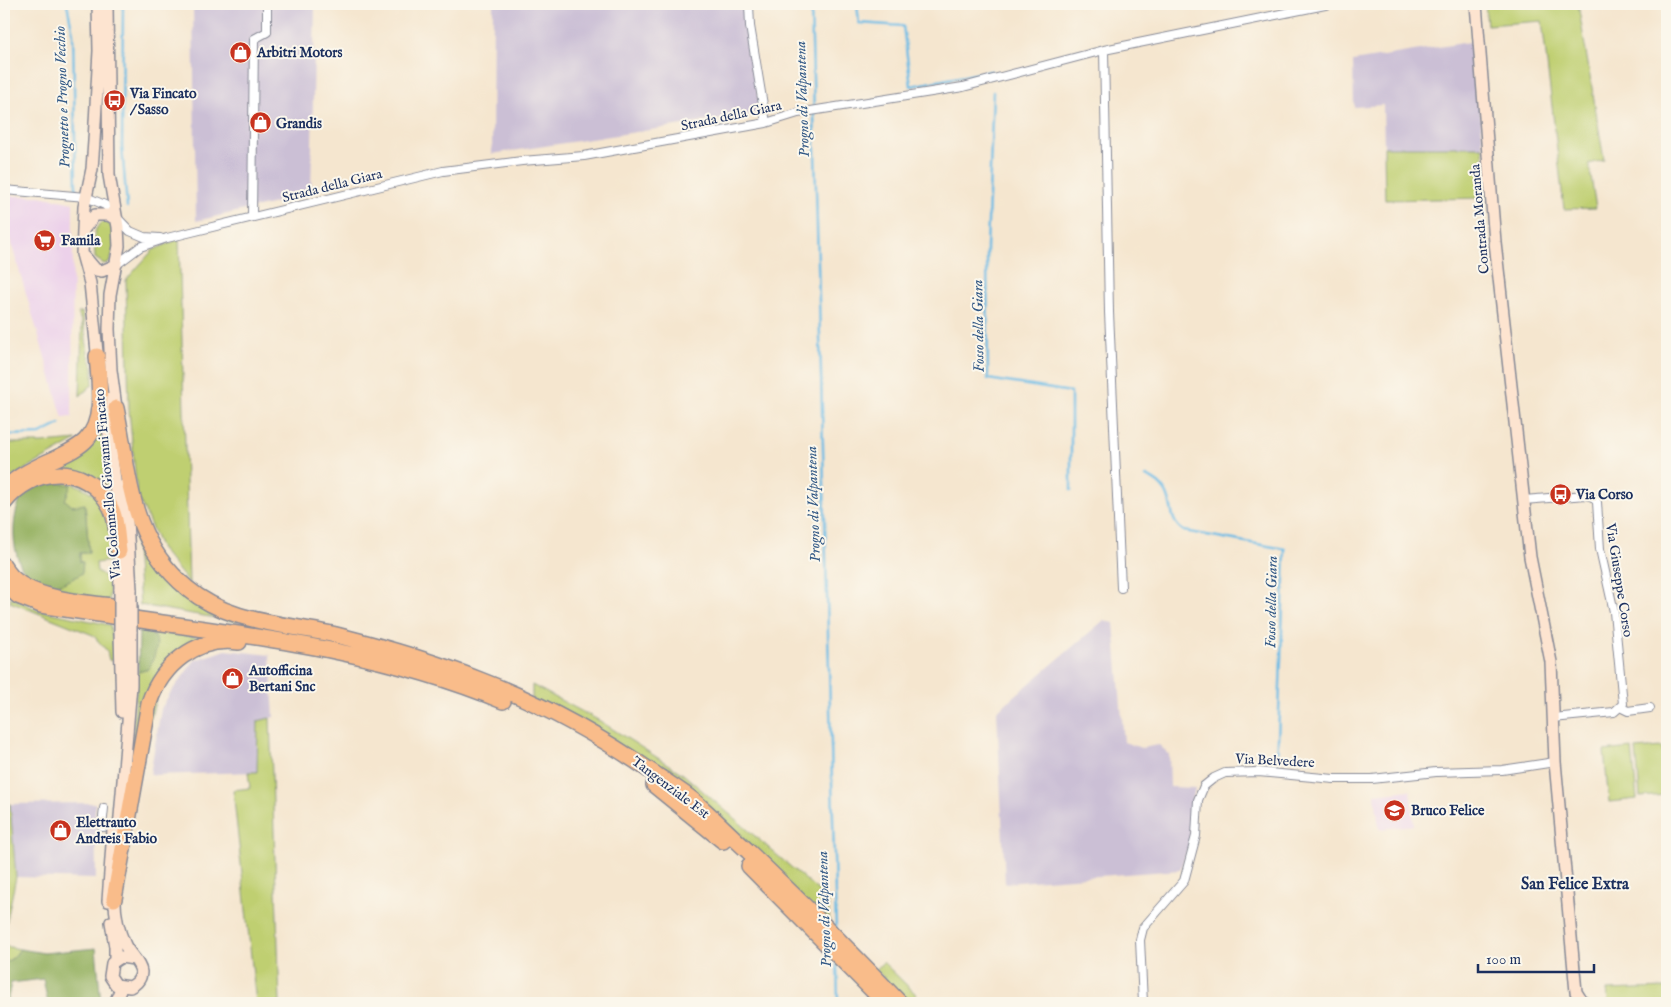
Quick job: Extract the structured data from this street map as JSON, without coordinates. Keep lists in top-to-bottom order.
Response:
{
  "streets": {
    "highway": ["Tangenziale Est"],
    "main road": ["Contrada Moranda", "Via Colonnello Giovanni Fincato"],
    "street": ["Strada della Giara", "Via Giuseppe Corso", "Via Belvedere"]
  },
  "crossings": [
    ["Strada della Giara", "Via Colonnello Giovanni Fincato"],
    ["Contrada Moranda", "Via Giuseppe Corso"]
  ],
  "districts": ["San Felice Extra"],
  "water": ["Prognetto e Progno Vecchio", "Progno di Valpantena", "Fosso della Giara"],
  "places": {
    "shop": [
      "Arbitri Motors",
      "Grandis",
      "Autofficina Bertani Snc",
      "Elettrauto Andreis Fabio"
    ],
    "bus stop": ["Via Fincato / Sasso", "Via Corso"],
    "supermarket": ["Famila"],
    "school or university": ["Bruco Felice"]
  },
  "scale_bar": "100 m"
}
